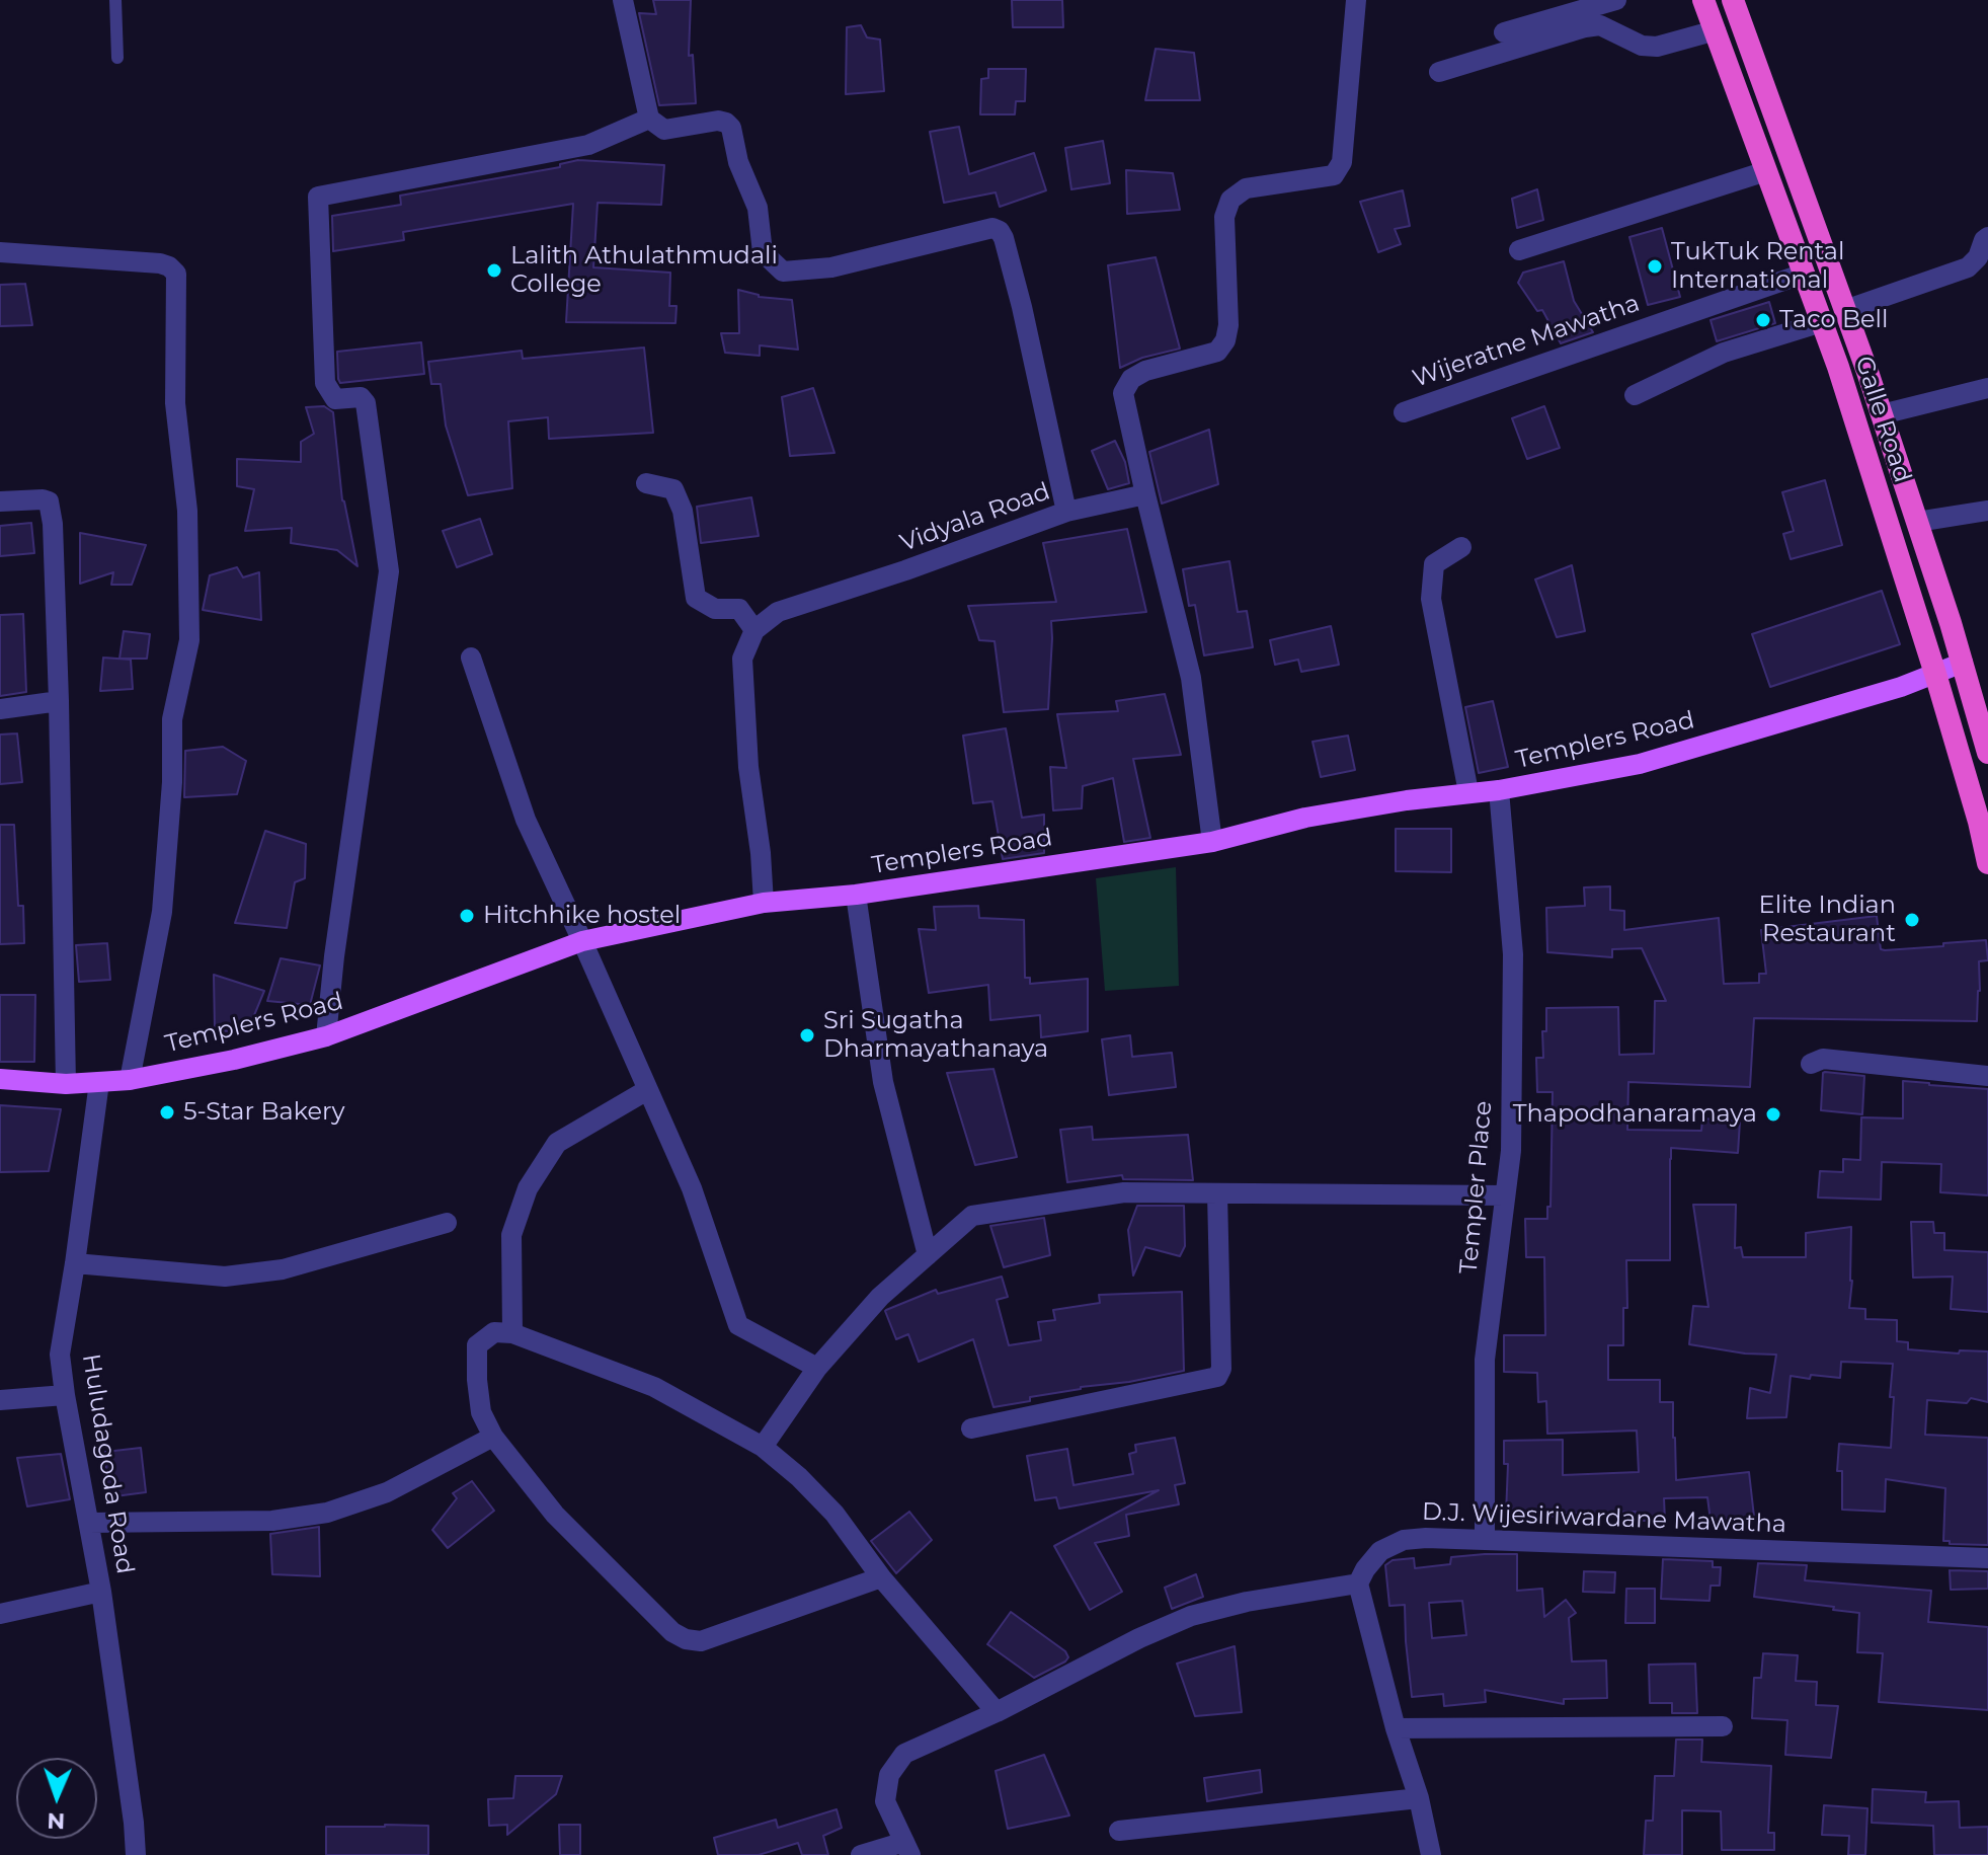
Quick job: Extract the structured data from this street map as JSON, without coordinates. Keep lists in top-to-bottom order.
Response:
{
  "streets": {
    "highway": ["Galle Road"],
    "main road": ["Templers Road"],
    "street": [
      "Wijeratne Mawatha",
      "Vidyala Road",
      "Templer Place",
      "Huludagoda Road",
      "D.J. Wijesiriwardane Mawatha"
    ]
  },
  "crossings": [
    ["Wijeratne Mawatha", "Galle Road"],
    ["Galle Road", "Templers Road"],
    ["Templers Road", "Templer Place"],
    ["Templers Road", "Huludagoda Road"],
    ["Templer Place", "D.J. Wijesiriwardane Mawatha"]
  ],
  "places": [
    "TukTuk Rental International",
    "Lalith Athulathmudali College",
    "Taco Bell",
    "Hitchhike hostel",
    "Elite Indian Restaurant",
    "Sri Sugatha Dharmayathanaya",
    "5-Star Bakery",
    "Thapodhanaramaya"
  ],
  "north": "bottom"
}
